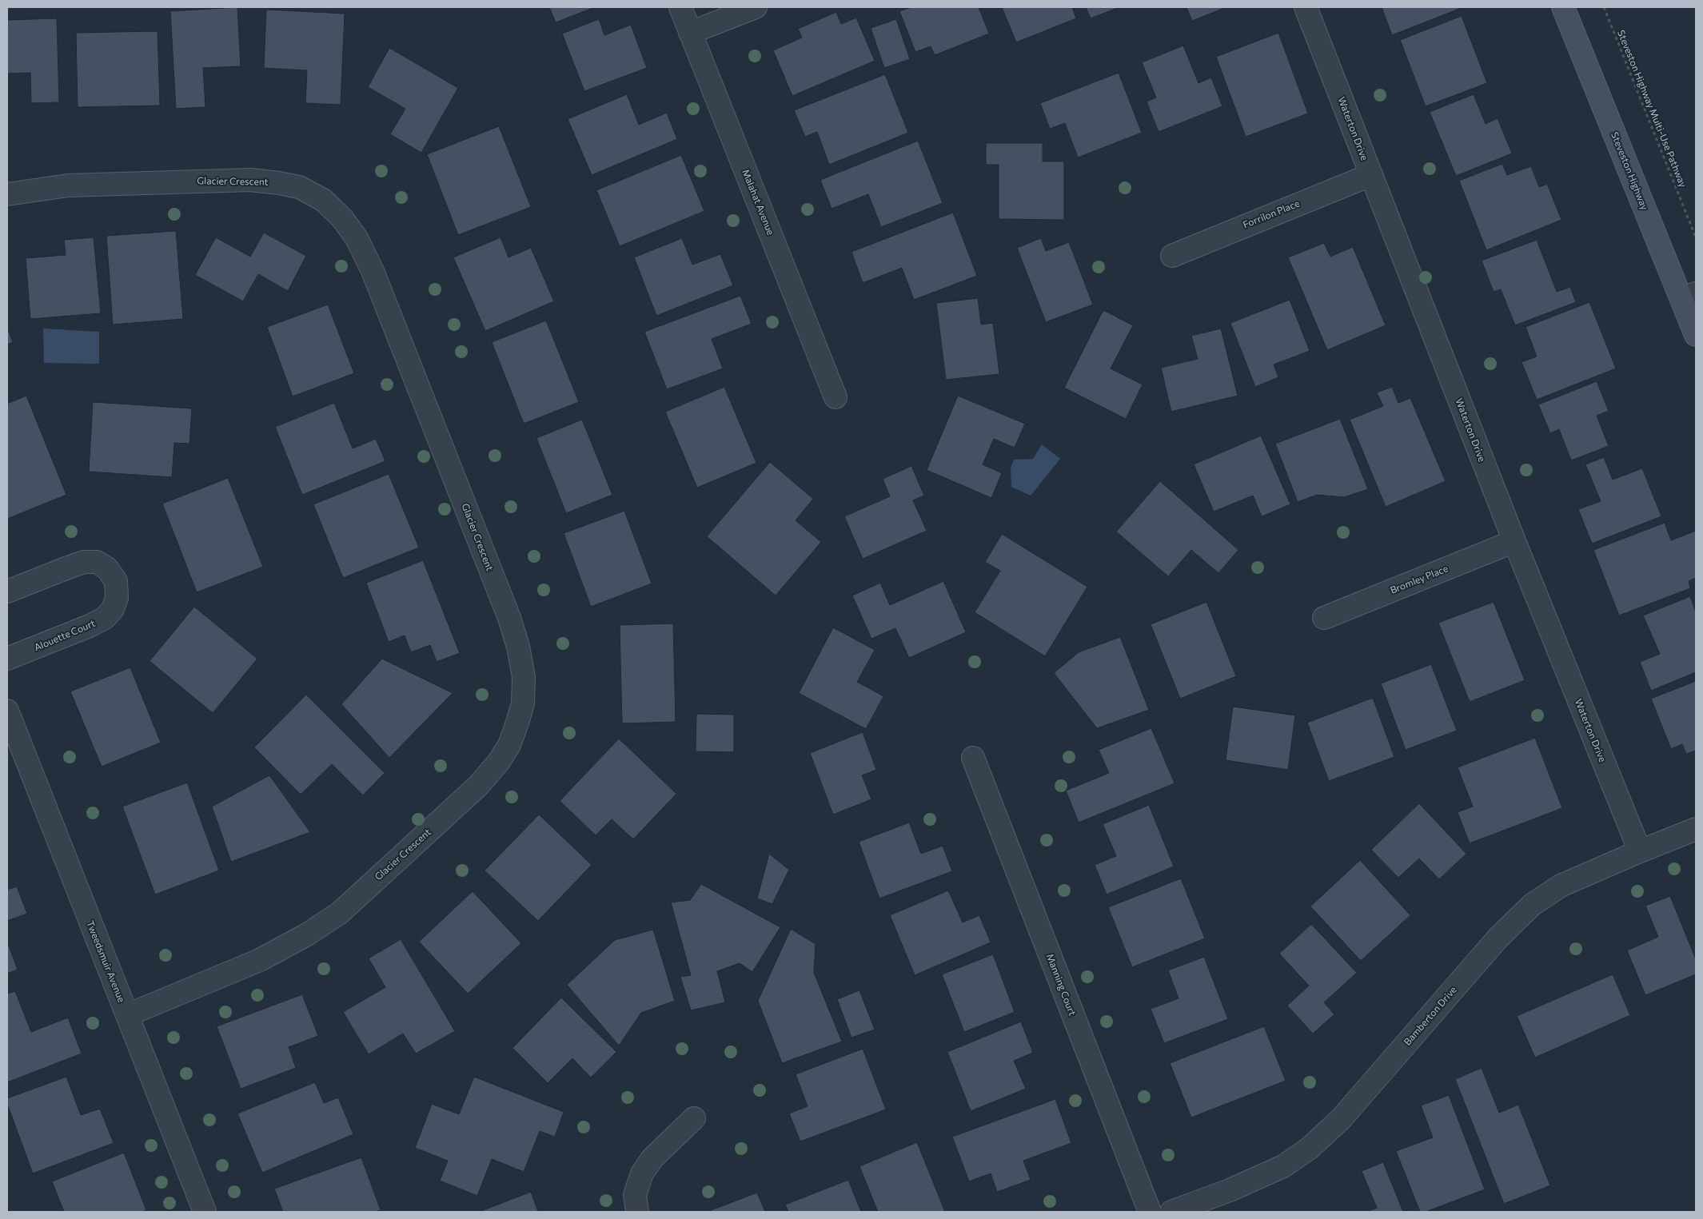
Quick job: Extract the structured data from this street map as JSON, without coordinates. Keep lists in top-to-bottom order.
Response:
{
  "streets": {
    "main road": ["Steveston Highway"],
    "street": [
      "Waterton Drive",
      "Glacier Crescent",
      "Malahat Avenue",
      "Forrilon Place",
      "Bromley Place",
      "Alouette Court",
      "Tweedsmuir Avenue",
      "Manning Court",
      "Bamberton Drive"
    ],
    "path": ["Steveston Highway Multi-Use Pathway"]
  },
  "crossings": [
    ["Waterton Drive", "Forrilon Place"],
    ["Waterton Drive", "Bromley Place"],
    ["Waterton Drive", "Bamberton Drive"],
    ["Glacier Crescent", "Tweedsmuir Avenue"]
  ]
}
